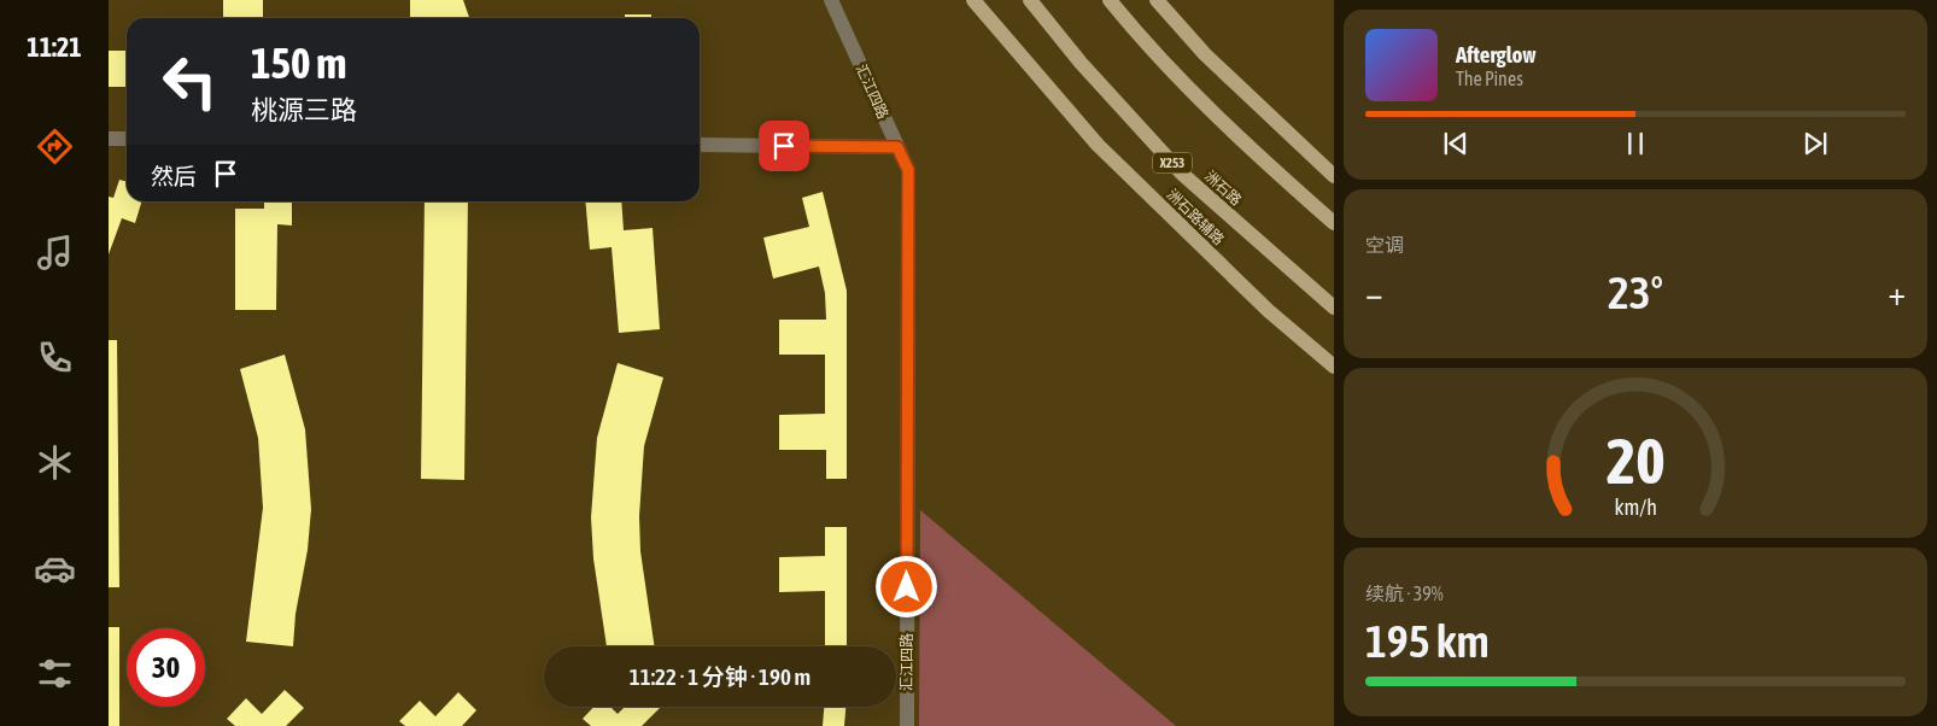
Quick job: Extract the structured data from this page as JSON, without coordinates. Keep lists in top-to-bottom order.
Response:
{
  "streets": {
    "main road": ["X253", "洲石路", "洲石路辅路"],
    "street": ["汇江四路"]
  },
  "page": {
    "tabs": "11:21",
    "turn": ["150 m", "桃源三路"],
    "song": ["Afterglow", "The Pines"],
    "then": "然后",
    "tile": [
      "空调",
      ["续航 · 39%", "195 km"]
    ],
    "heat": ["−", "23°", "+"],
    "limit": "30",
    "trip": "11:22 · 1 分钟 · 190 m",
    "gauge": ["20", "km/h"]
  }
}
